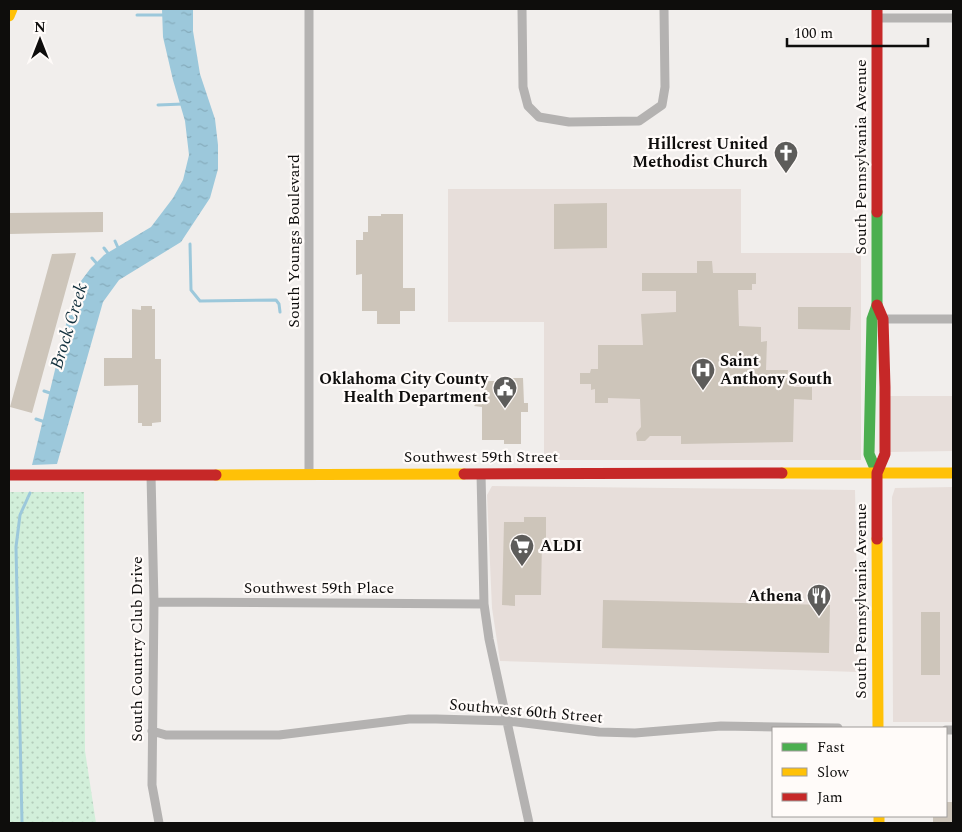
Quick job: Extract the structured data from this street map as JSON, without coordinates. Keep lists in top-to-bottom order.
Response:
{
  "streets": {
    "main road": ["South Pennsylvania Avenue", "Southwest 59th Street"],
    "street": [
      "South Youngs Boulevard",
      "Southwest 59th Place",
      "South Country Club Drive",
      "Southwest 60th Street"
    ]
  },
  "crossings": [
    ["South Pennsylvania Avenue", "Southwest 59th Street"],
    ["South Youngs Boulevard", "Southwest 59th Street"],
    ["Southwest 59th Street", "South Country Club Drive"],
    ["Southwest 59th Place", "South Country Club Drive"],
    ["South Country Club Drive", "Southwest 60th Street"]
  ],
  "water": ["Brock Creek"],
  "places": {
    "church": ["Hillcrest United Methodist Church"],
    "hospital": ["Saint Anthony South"],
    "public building": ["Oklahoma City County Health Department"],
    "supermarket": ["ALDI"],
    "restaurant": ["Athena"]
  },
  "legend": ["Fast", "Slow", "Jam"],
  "scale_bar": "100 m",
  "north": "top"
}
